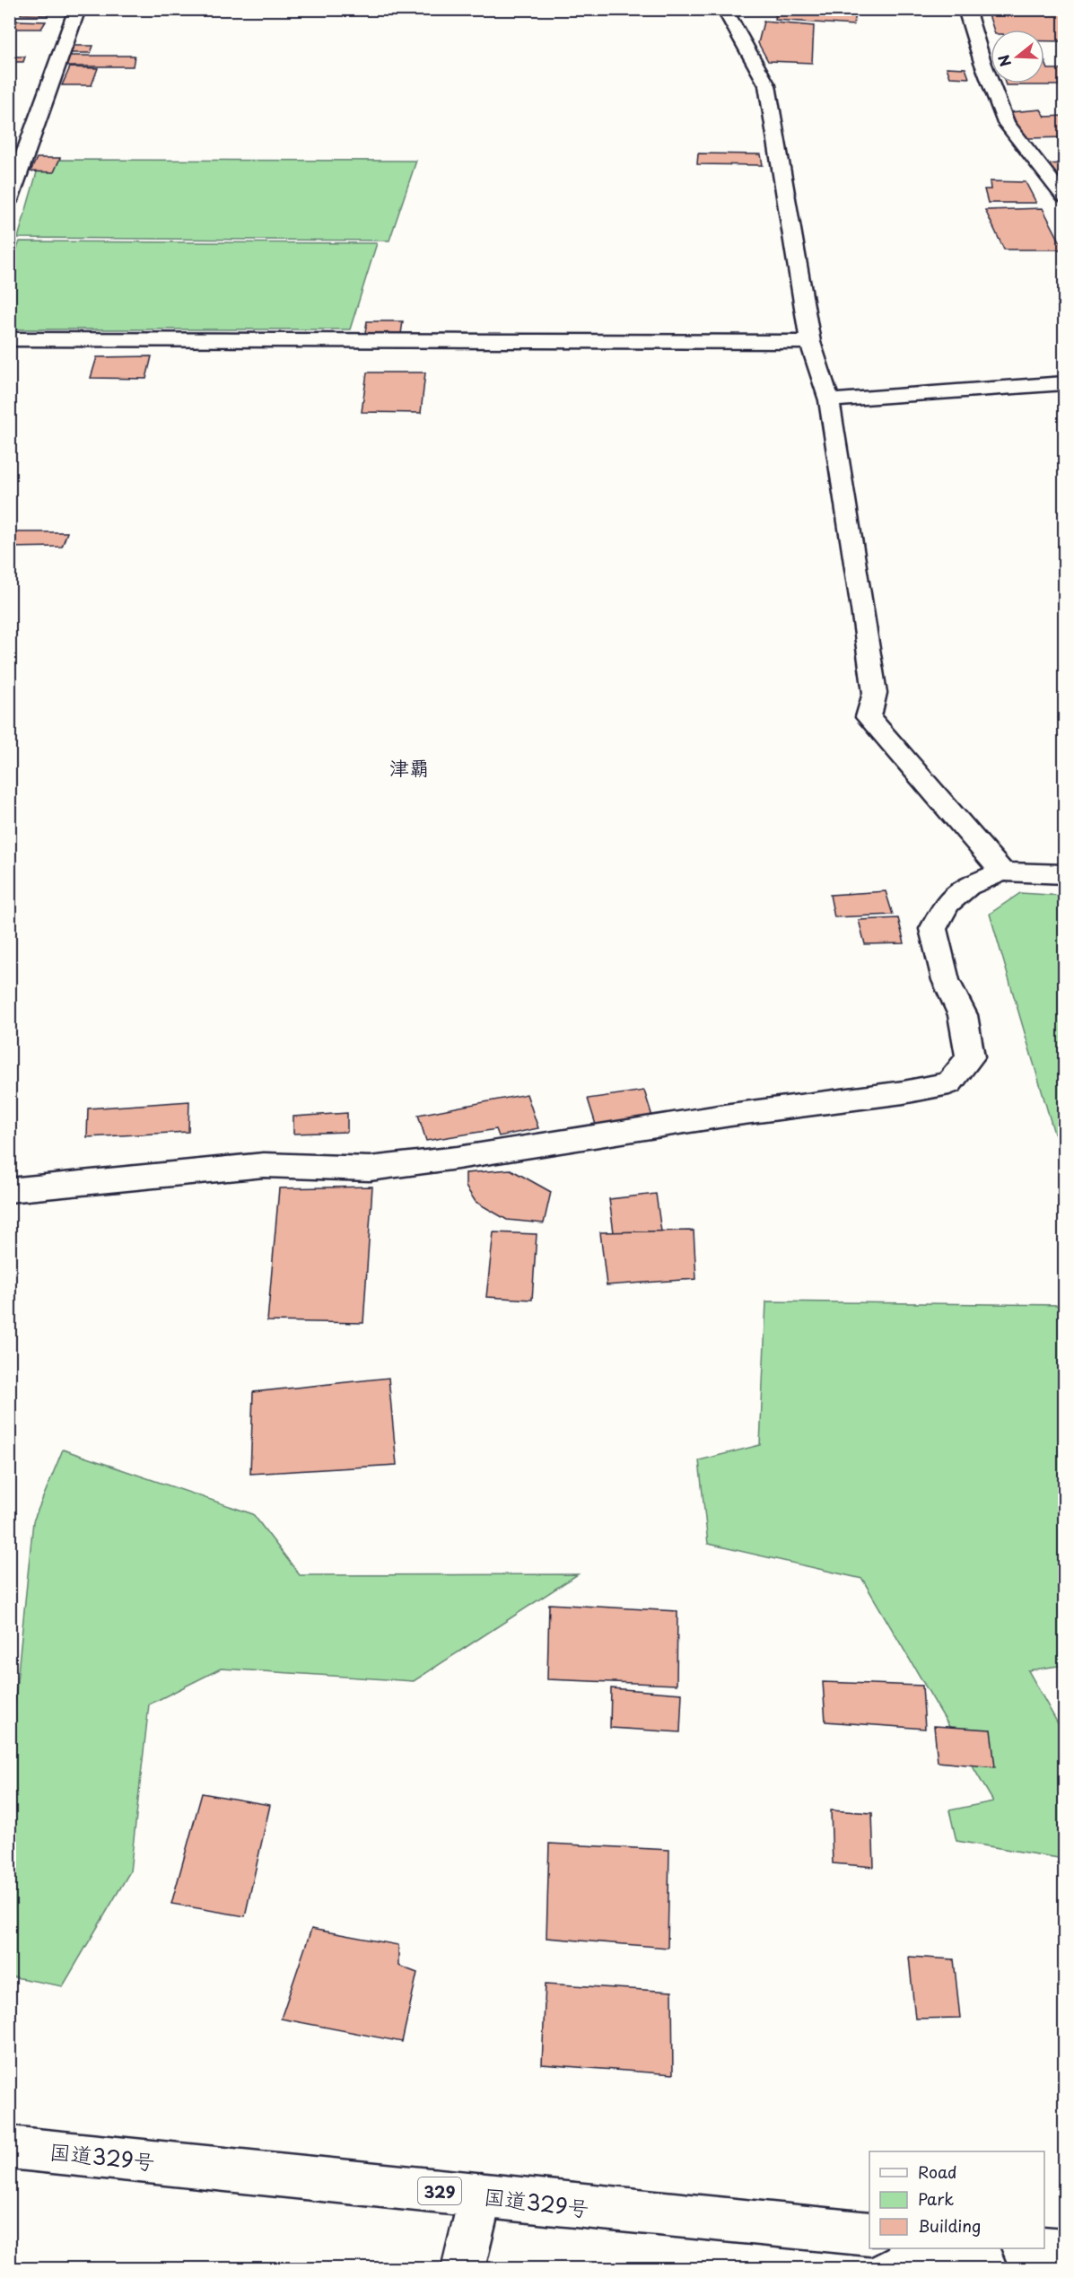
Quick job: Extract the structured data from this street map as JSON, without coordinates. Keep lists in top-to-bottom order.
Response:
{
  "streets": {
    "main road": ["国道329号", "329"]
  },
  "districts": ["津覇"],
  "legend": ["Road", "Park", "Building"],
  "north": "left"
}
